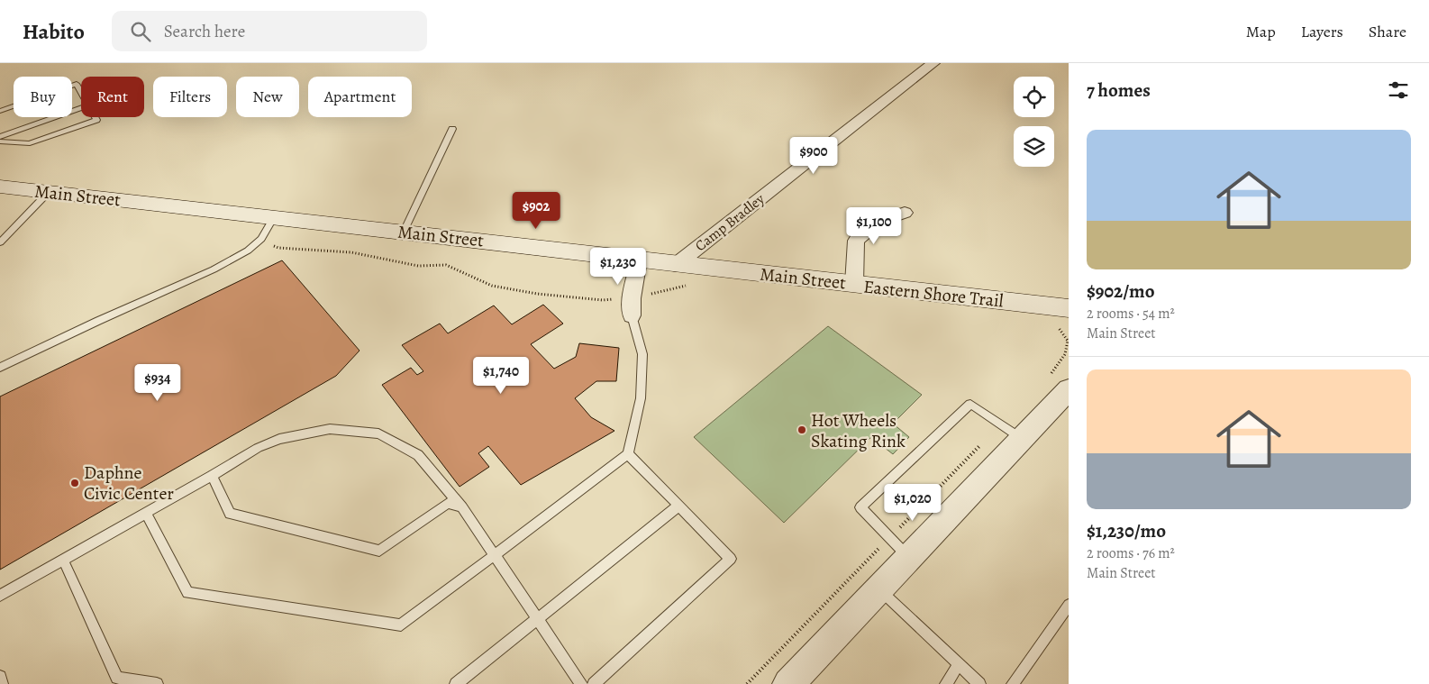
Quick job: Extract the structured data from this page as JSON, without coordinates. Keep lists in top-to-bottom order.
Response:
{
  "streets": {
    "main road": ["Main Street"],
    "street": ["Camp Bradley"]
  },
  "crossings": [
    ["Main Street", "Camp Bradley"]
  ],
  "places": ["Hot Wheels Skating Rink", "Daphne Civic Center"],
  "page": {
    "header": "Habito",
    "search": "Search here",
    "nav": ["Map", "Layers", "Share"],
    "heading": "7 homes",
    "chip": [
      "Buy",
      "Rent",
      "Filters",
      "New",
      "Apartment"
    ],
    "list": [
      {
        "name": "$902/mo",
        "note": "2 rooms · 54 m² · Main Street"
      },
      {
        "name": "$1,230/mo",
        "note": "2 rooms · 76 m² · Main Street"
      }
    ],
    "price": [
      "$900",
      "$902",
      "$1,100",
      "$1,230",
      "$1,740",
      "$934",
      "$1,020"
    ]
  }
}
